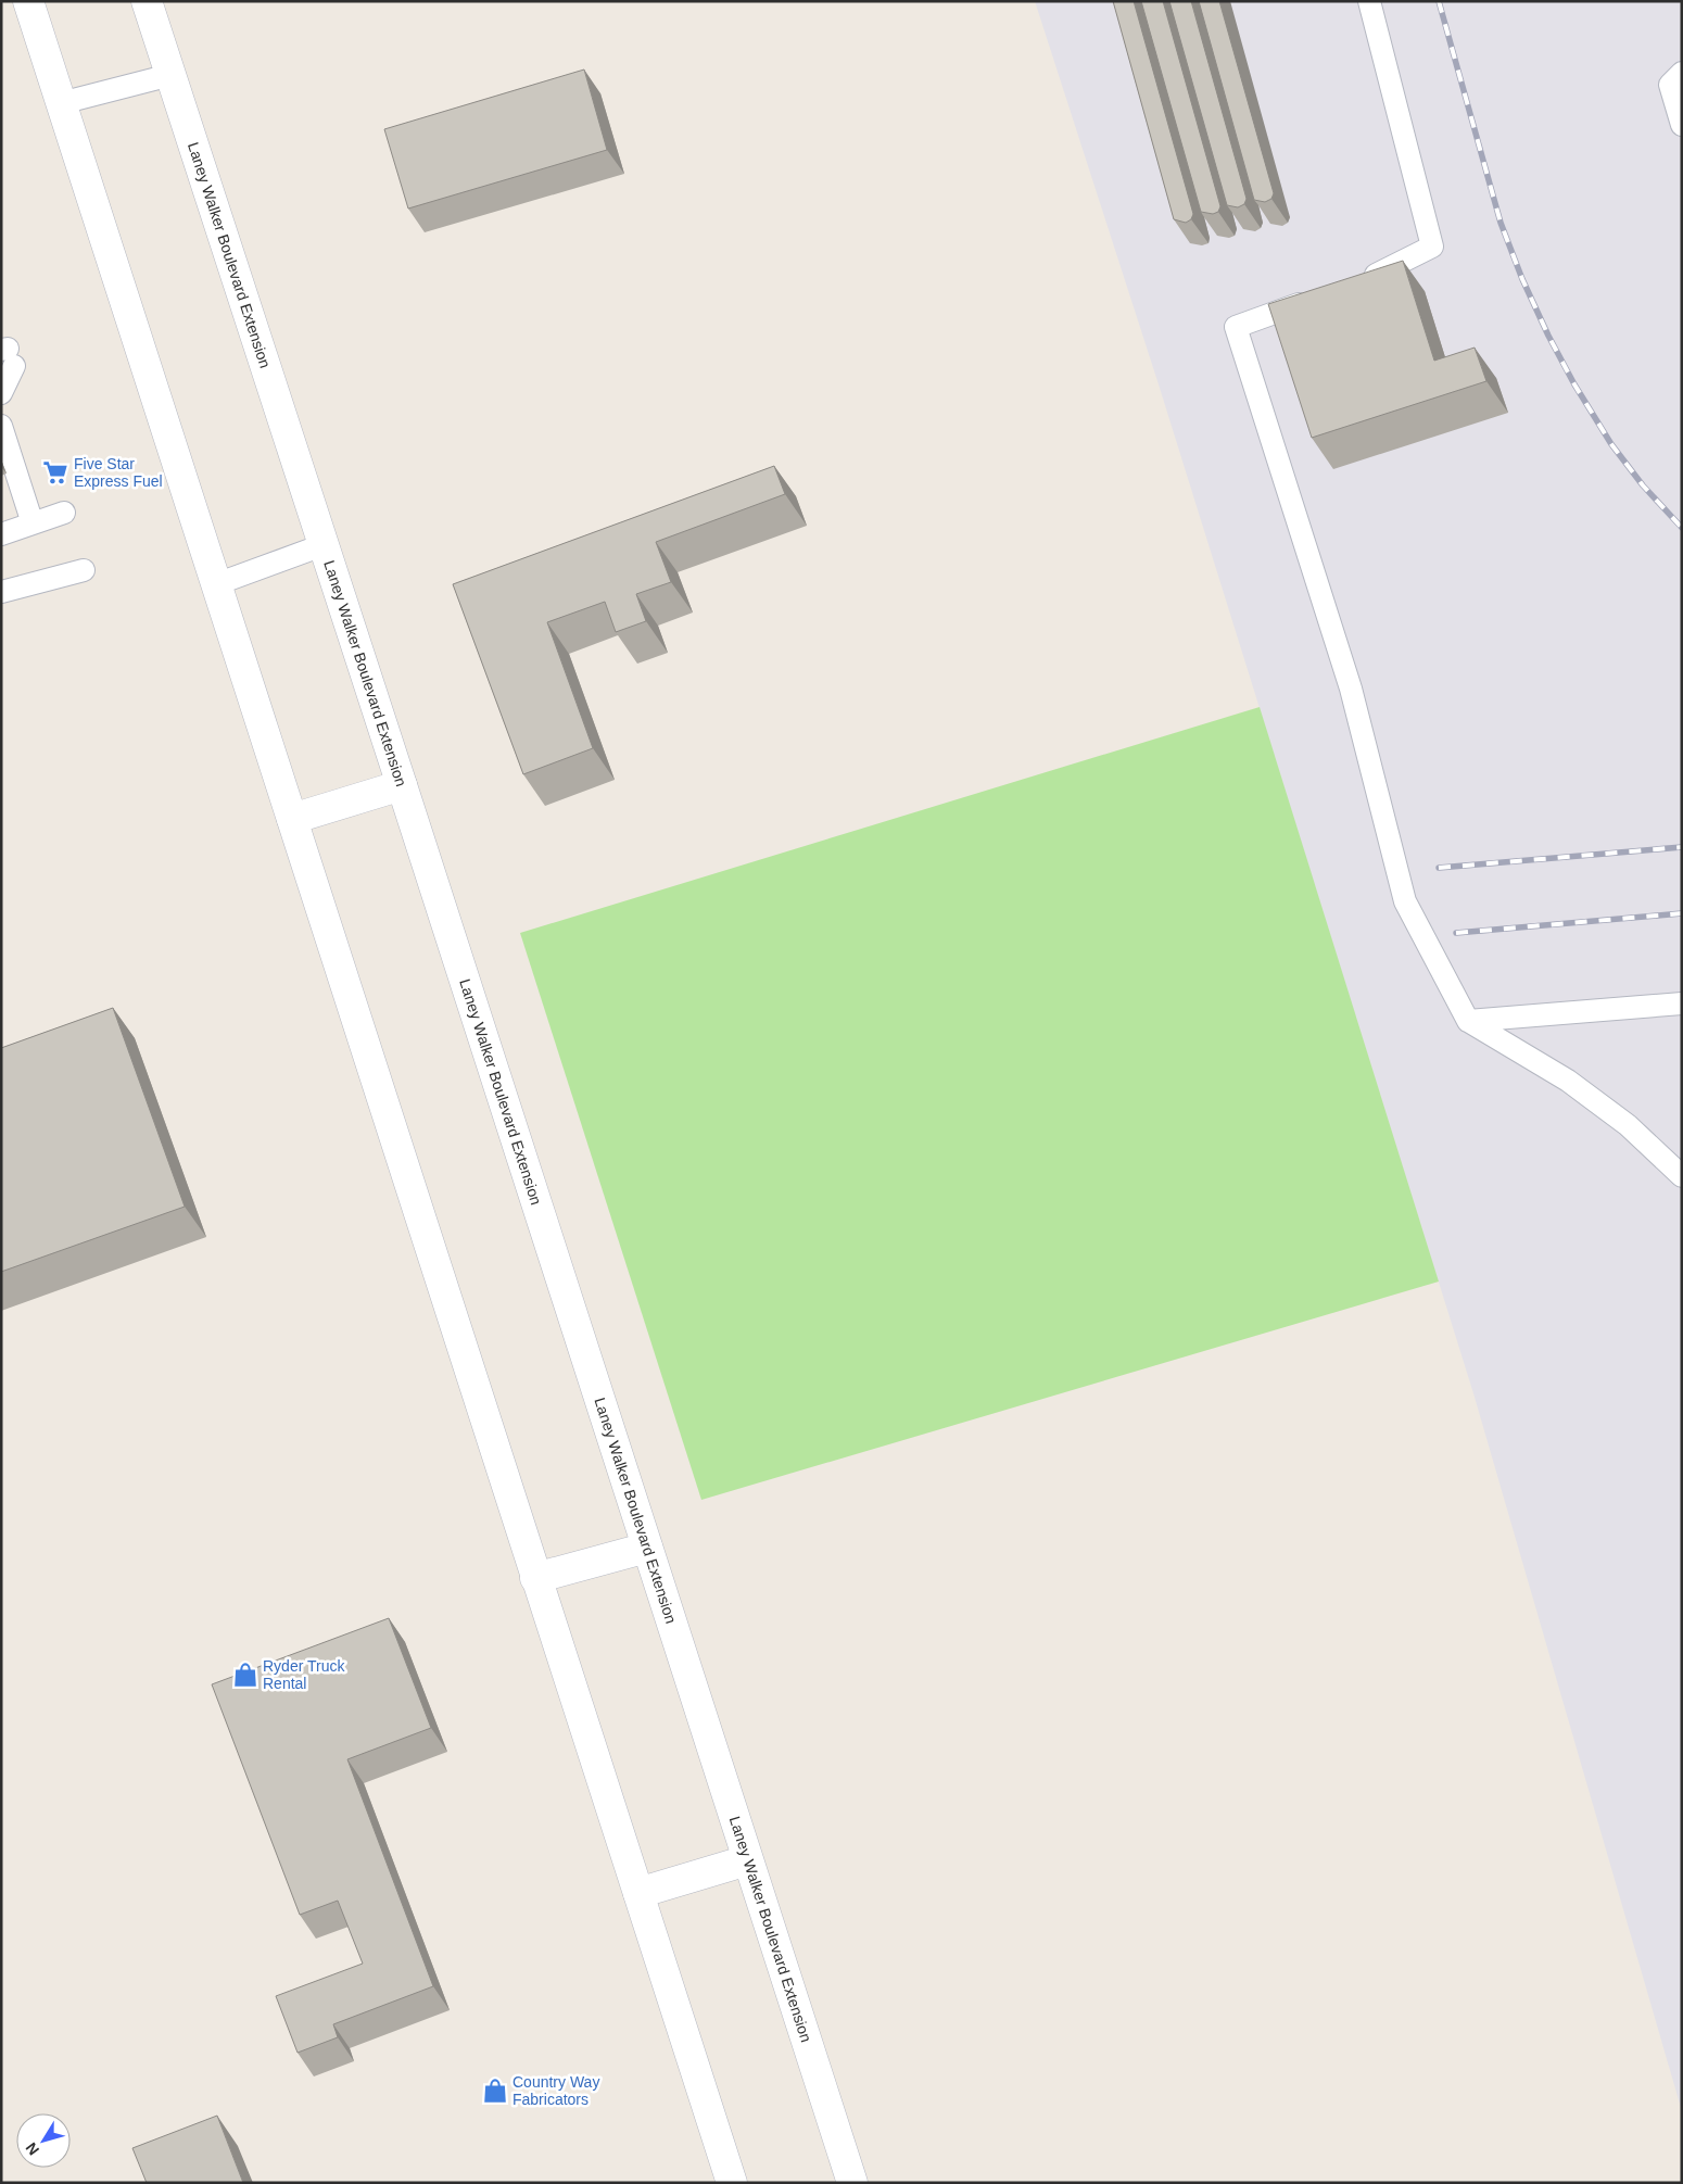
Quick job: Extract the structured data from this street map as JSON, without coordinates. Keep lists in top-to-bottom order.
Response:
{
  "streets": {
    "main road": ["Laney Walker Boulevard Extension"]
  },
  "places": {
    "supermarket": ["Five Star Express Fuel"],
    "shop": ["Ryder Truck Rental", "Country Way Fabricators"]
  },
  "north": "bottom left"
}
